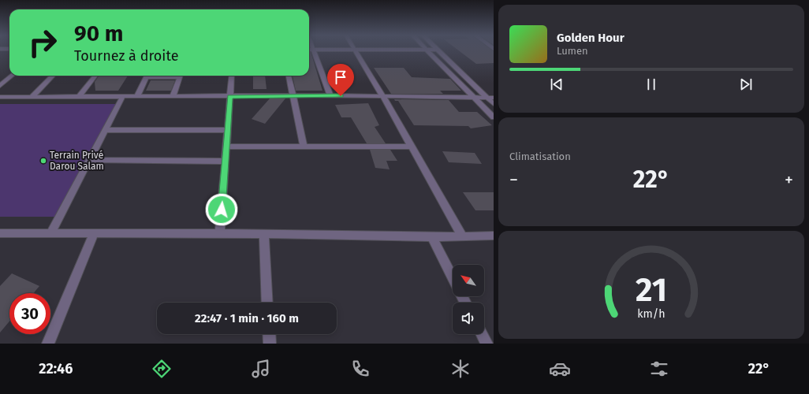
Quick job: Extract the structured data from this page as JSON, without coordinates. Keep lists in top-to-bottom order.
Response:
{
  "places": ["Terrain Privé Darou Salam"],
  "north": "top left",
  "page": {
    "turn": ["90 m", "Tournez à droite"],
    "song": ["Golden Hour", "Lumen"],
    "tile": "Climatisation",
    "heat": ["−", "22°", "+"],
    "limit": "30",
    "trip": "22:47 · 1 min · 160 m",
    "tabs": ["22:46", "22°"],
    "gauge": ["21", "km/h"]
  }
}
